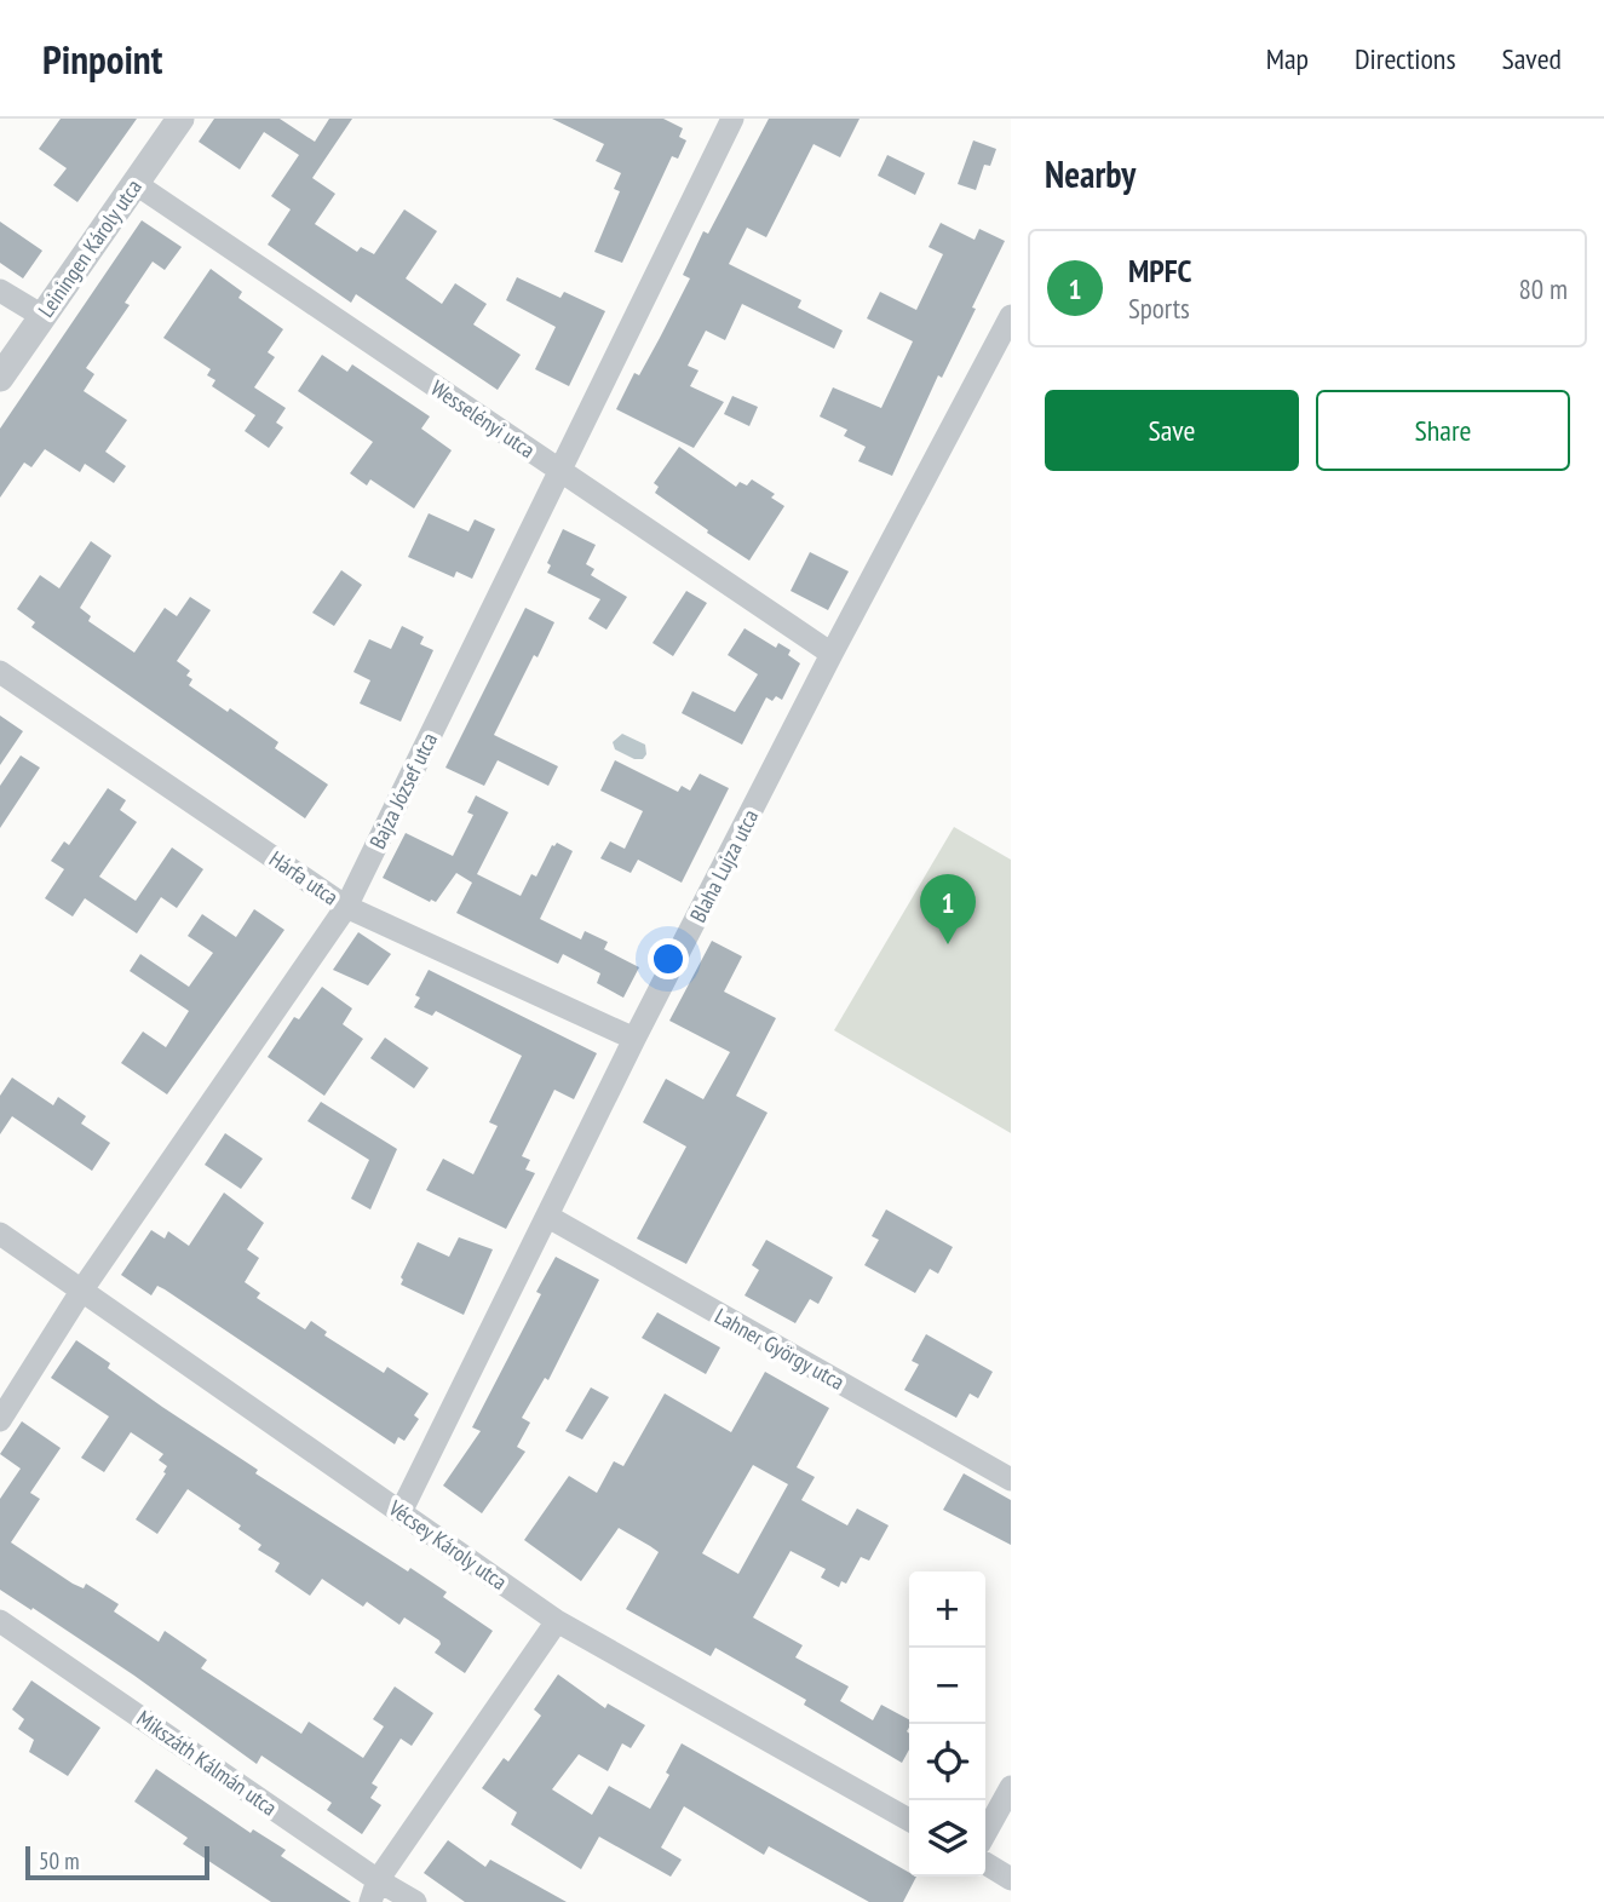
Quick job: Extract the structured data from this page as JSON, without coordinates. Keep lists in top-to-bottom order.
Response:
{
  "streets": {
    "street": [
      "Leiningen Károly utca",
      "Wesselényi utca",
      "Bajza József utca",
      "Blaha Lujza utca",
      "Hárfa utca",
      "Lahner György utca",
      "Vécsey Károly utca",
      "Mikszáth Kálmán utca"
    ]
  },
  "crossings": [
    ["Leiningen Károly utca", "Wesselényi utca"],
    ["Wesselényi utca", "Bajza József utca"],
    ["Wesselényi utca", "Blaha Lujza utca"],
    ["Bajza József utca", "Hárfa utca"],
    ["Bajza József utca", "Vécsey Károly utca"],
    ["Blaha Lujza utca", "Hárfa utca"],
    ["Blaha Lujza utca", "Lahner György utca"],
    ["Blaha Lujza utca", "Vécsey Károly utca"]
  ],
  "scale_bar": "50 m",
  "page": {
    "header": "Pinpoint",
    "nav": ["Map", "Directions", "Saved"],
    "heading": "Nearby",
    "list": [
      {
        "mark": "1",
        "name": "MPFC",
        "note": "Sports",
        "value": "80 m"
      }
    ],
    "buttons": ["Save", "Share"],
    "pins": "1",
    "map_buttons": ["+", "−"],
    "scale": "50 m"
  }
}
